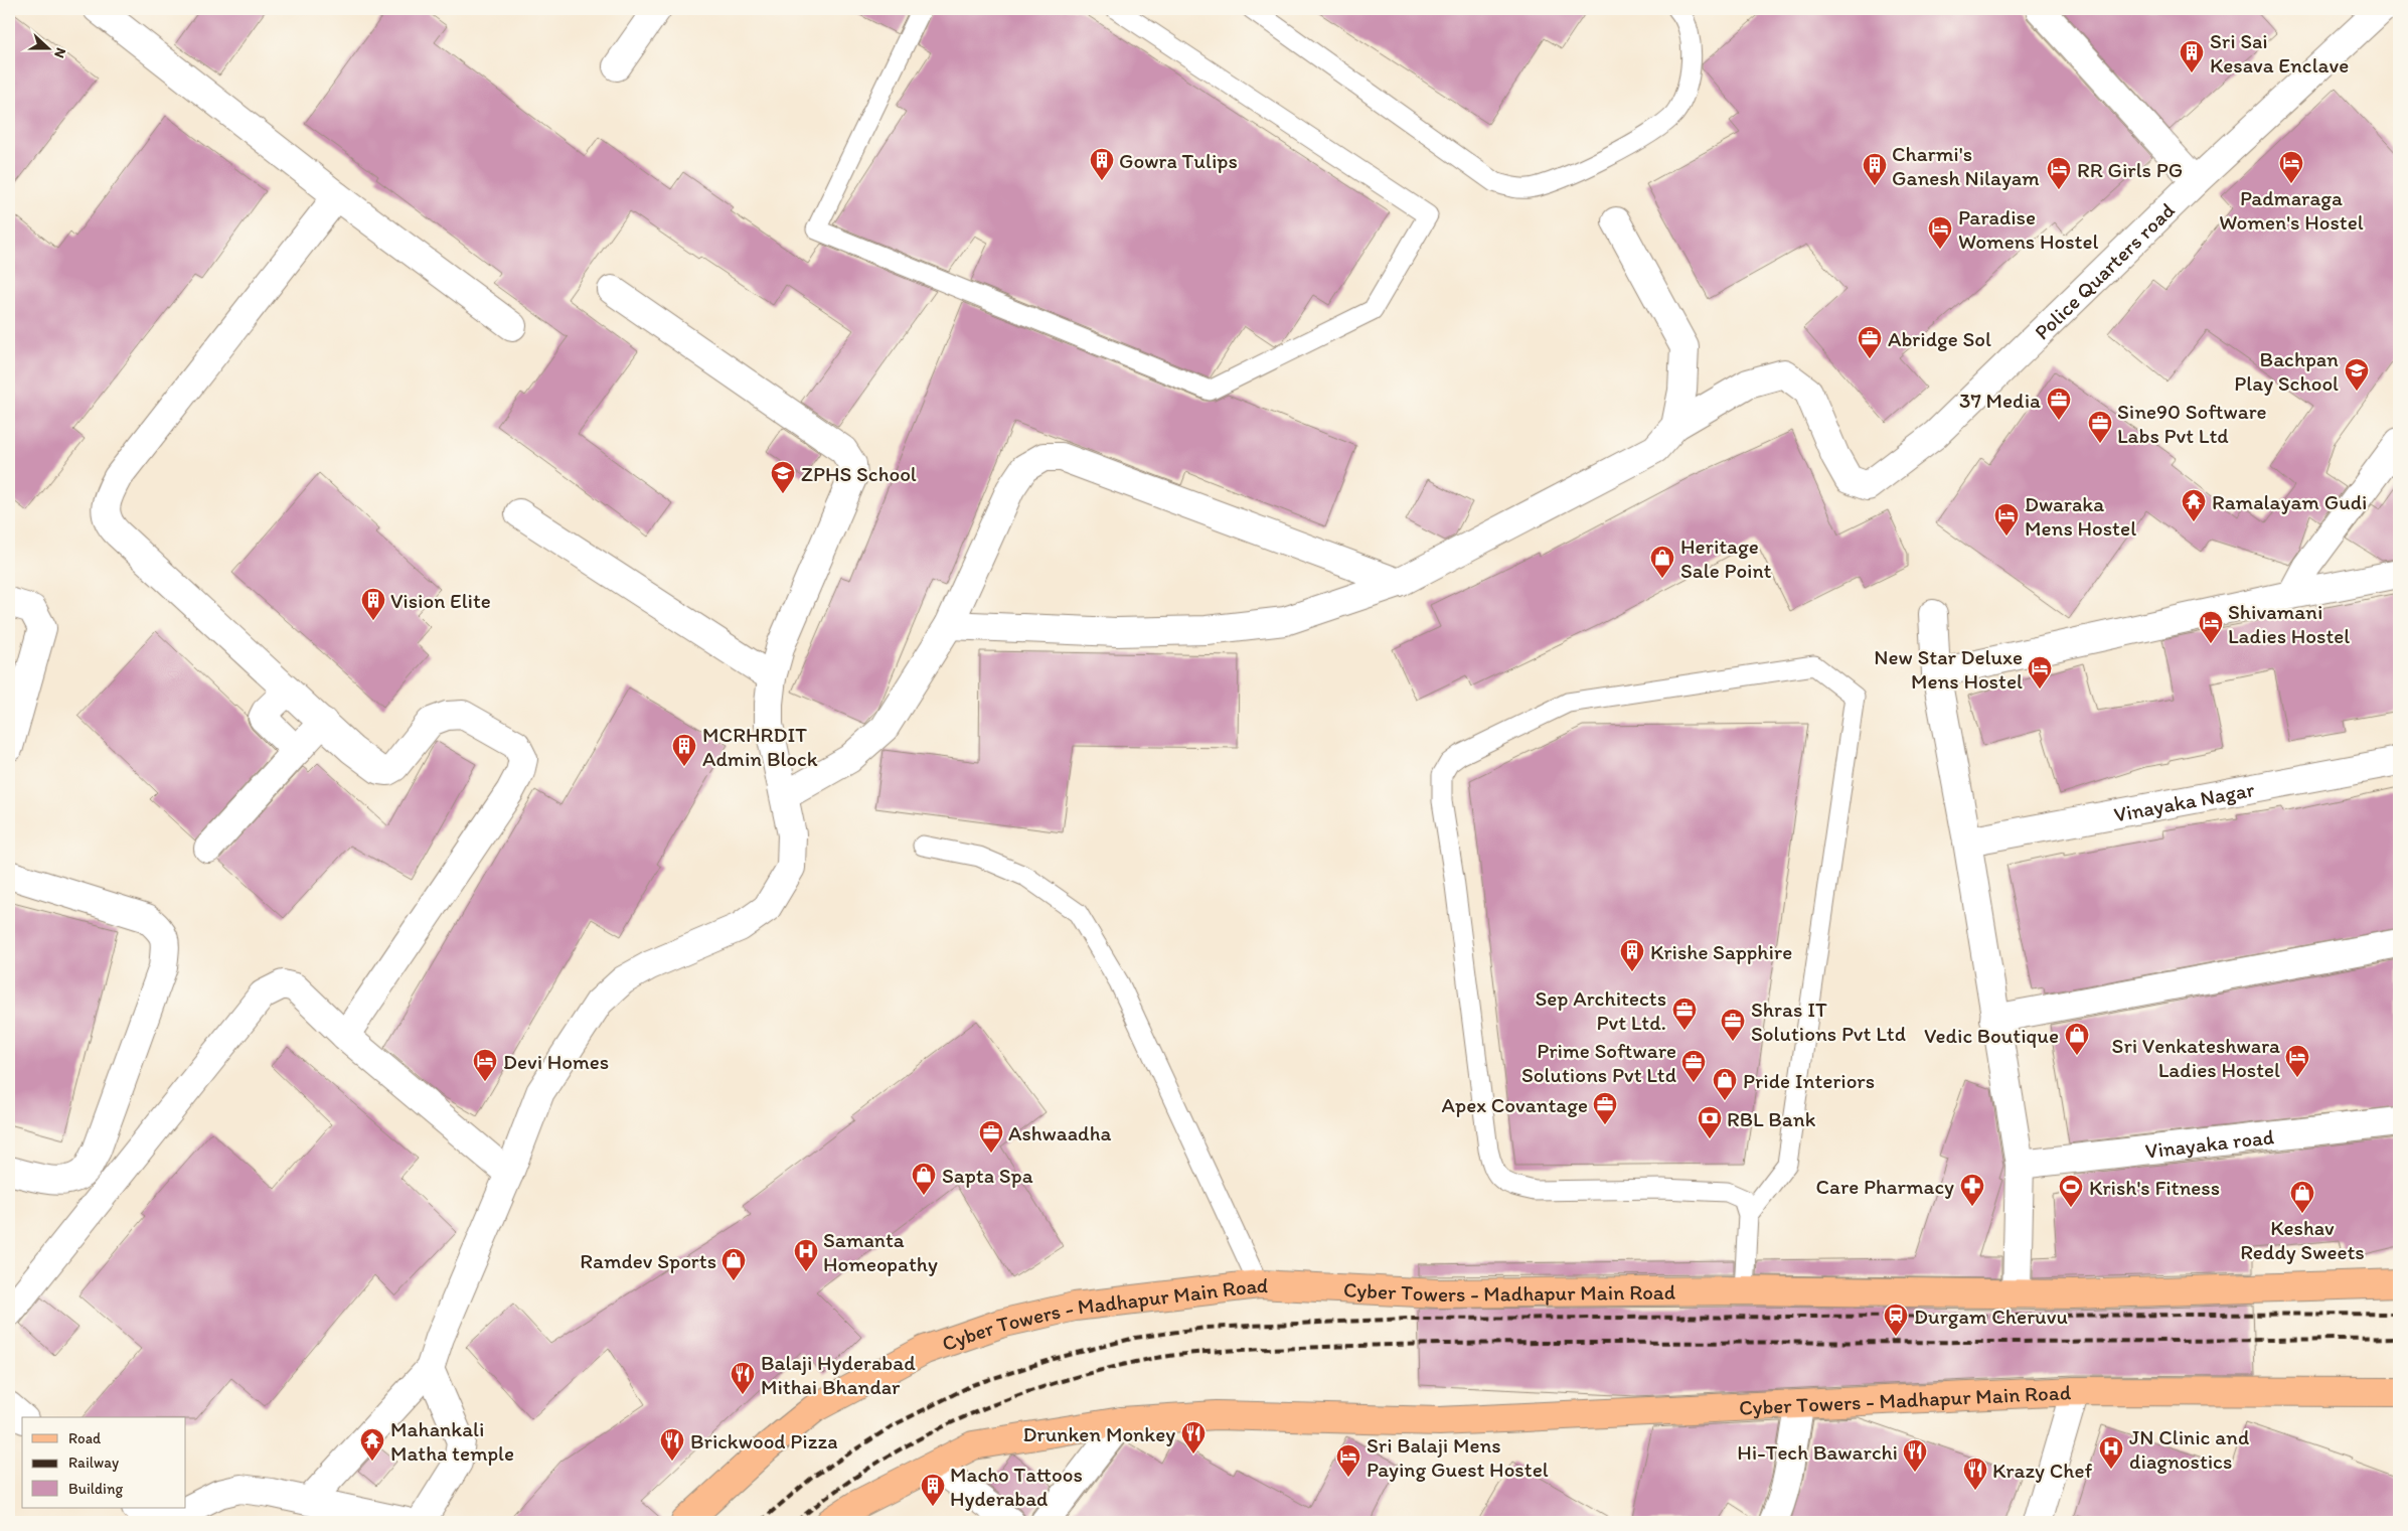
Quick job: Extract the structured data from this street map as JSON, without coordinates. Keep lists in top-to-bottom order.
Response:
{
  "streets": {
    "main road": ["Cyber Towers - Madhapur Main Road"],
    "street": ["Police Quarters road", "Vinayaka Nagar", "Vinayaka road"]
  },
  "places": {
    "building": [
      "Sri Sai Kesava Enclave",
      "Gowra Tulips",
      "Charmi's Ganesh Nilayam",
      "Vision Elite",
      "MCRHRDIT Admin Block",
      "Krishe Sapphire",
      "Macho Tattoos Hyderabad"
    ],
    "hotel": [
      "Padmaraga Women's Hostel",
      "RR Girls PG",
      "Paradise Womens Hostel",
      "Dwaraka Mens Hostel",
      "Shivamani Ladies Hostel",
      "New Star Deluxe Mens Hostel",
      "Sri Venkateshwara Ladies Hostel",
      "Devi Homes",
      "Sri Balaji Mens Paying Guest Hostel"
    ],
    "office": [
      "Abridge Sol",
      "37 Media",
      "Sine90 Software Labs Pvt Ltd",
      "Sep Architects Pvt Ltd.",
      "Shras IT Solutions Pvt Ltd",
      "Prime Software Solutions Pvt Ltd",
      "Apex Covantage",
      "Ashwaadha"
    ],
    "school or university": ["Bachpan Play School", "ZPHS School"],
    "temple": ["Ramalayam Gudi", "Mahankali Matha temple"],
    "shop": [
      "Heritage Sale Point",
      "Vedic Boutique",
      "Pride Interiors",
      "Sapta Spa",
      "Keshav Reddy Sweets",
      "Ramdev Sports"
    ],
    "bank": ["RBL Bank"],
    "pharmacy": ["Care Pharmacy"],
    "sports": ["Krish's Fitness"],
    "hospital": ["Samanta Homeopathy", "JN Clinic and diagnostics"],
    "station": ["Durgam Cheruvu"],
    "restaurant": [
      "Balaji Hyderabad Mithai Bhandar",
      "Drunken Monkey",
      "Brickwood Pizza",
      "Hi-Tech Bawarchi",
      "Krazy Chef"
    ]
  },
  "legend": ["Road", "Railway", "Building"],
  "north": "right"
}
